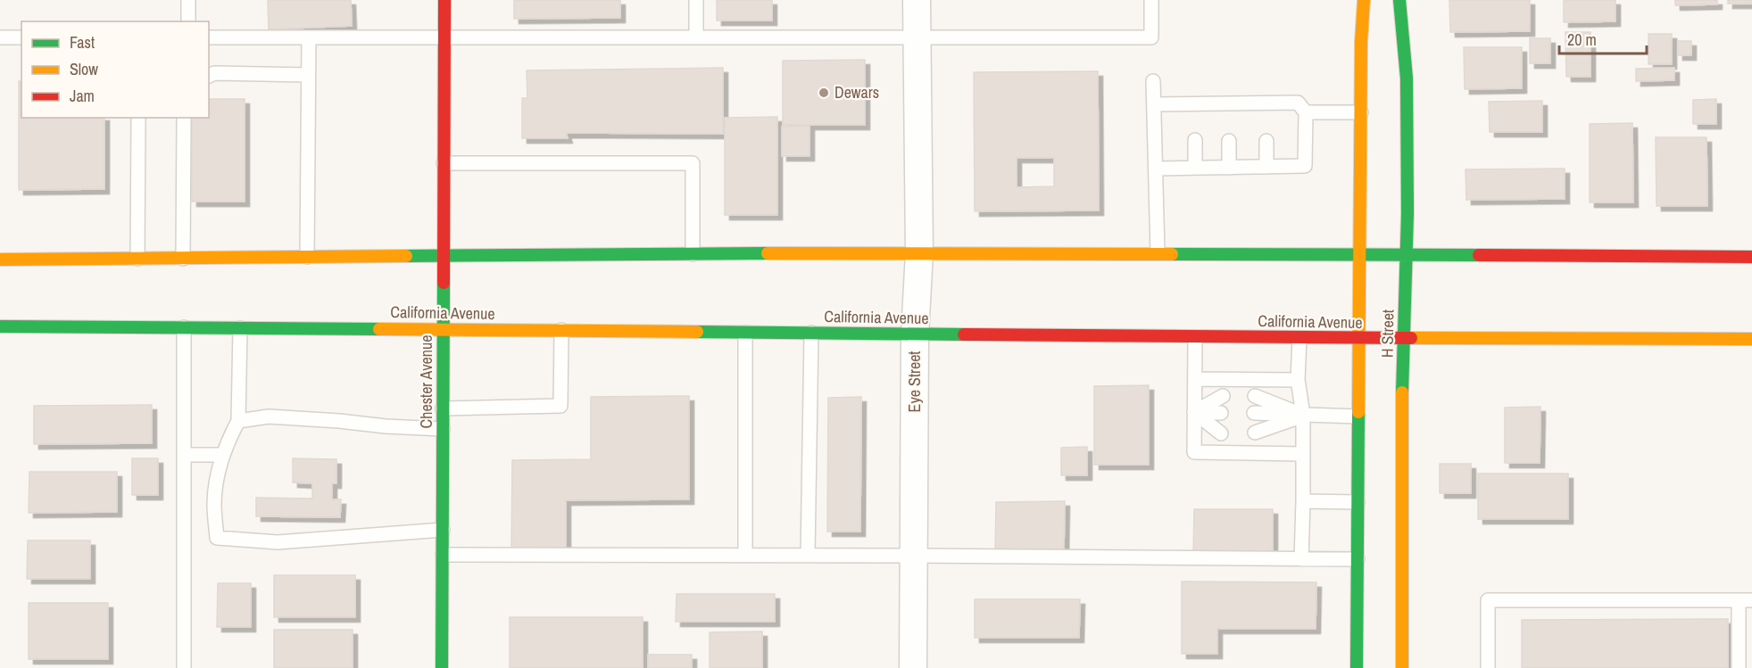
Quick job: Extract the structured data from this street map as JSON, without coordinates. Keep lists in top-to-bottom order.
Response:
{
  "streets": {
    "main road": ["California Avenue", "H Street", "Chester Avenue"],
    "street": ["Eye Street"]
  },
  "crossings": [
    ["California Avenue", "H Street"],
    ["California Avenue", "Chester Avenue"],
    ["California Avenue", "Eye Street"]
  ],
  "places": ["Dewars"],
  "legend": ["Fast", "Slow", "Jam"],
  "scale_bar": "20 m"
}
